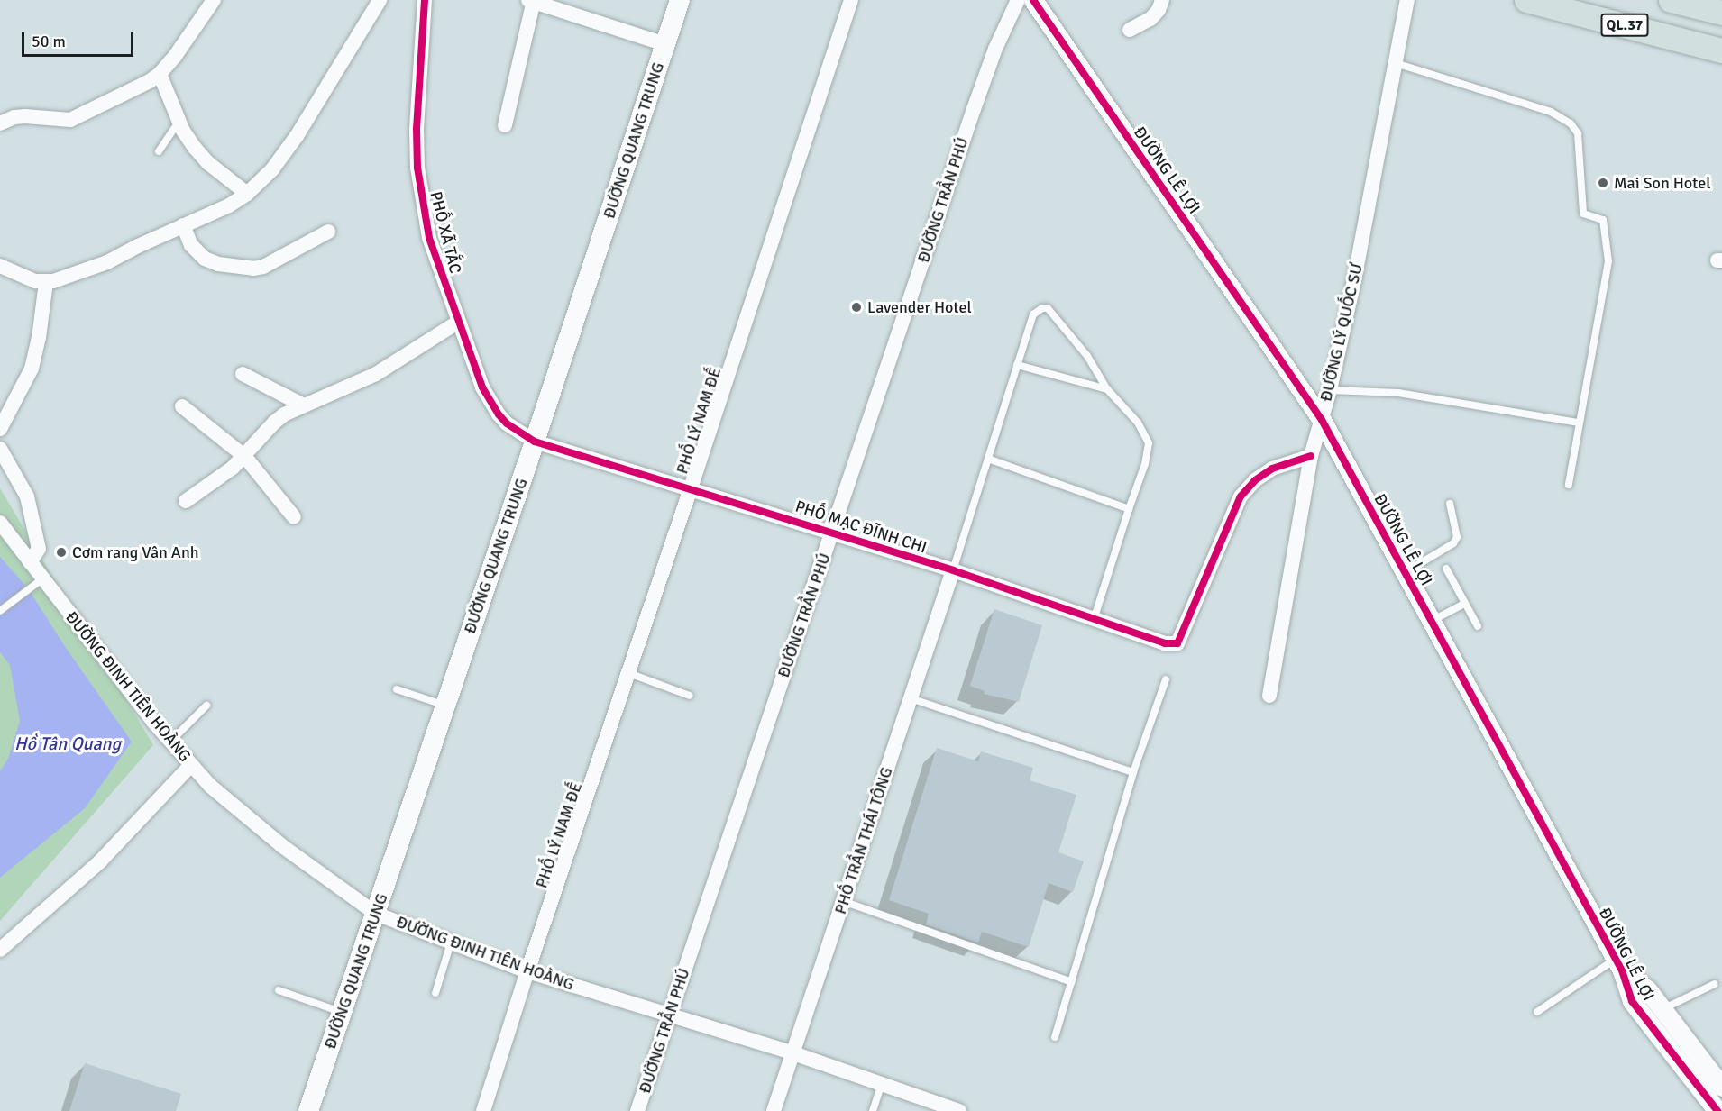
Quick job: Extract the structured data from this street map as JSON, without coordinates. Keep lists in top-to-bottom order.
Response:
{
  "streets": {
    "highway": ["QL.37"],
    "main road": ["ĐƯỜNG QUANG TRUNG"],
    "street": [
      "ĐƯỜNG LÊ LỢI",
      "ĐƯỜNG TRẦN PHÚ",
      "PHỐ XÃ TẮC",
      "ĐƯỜNG LÝ QUỐC SƯ",
      "PHỐ LÝ NAM ĐẾ",
      "PHỐ MẠC ĐĨNH CHI",
      "ĐƯỜNG ĐINH TIÊN HOÀNG",
      "PHỐ TRẦN THÁI TÔNG"
    ]
  },
  "crossings": [
    ["ĐƯỜNG QUANG TRUNG", "PHỐ XÃ TẮC"],
    ["ĐƯỜNG QUANG TRUNG", "PHỐ MẠC ĐĨNH CHI"],
    ["ĐƯỜNG QUANG TRUNG", "ĐƯỜNG ĐINH TIÊN HOÀNG"],
    ["ĐƯỜNG LÊ LỢI", "ĐƯỜNG LÝ QUỐC SƯ"],
    ["ĐƯỜNG TRẦN PHÚ", "PHỐ MẠC ĐĨNH CHI"],
    ["ĐƯỜNG TRẦN PHÚ", "ĐƯỜNG ĐINH TIÊN HOÀNG"],
    ["PHỐ XÃ TẮC", "PHỐ MẠC ĐĨNH CHI"],
    ["ĐƯỜNG LÝ QUỐC SƯ", "PHỐ MẠC ĐĨNH CHI"],
    ["PHỐ LÝ NAM ĐẾ", "PHỐ MẠC ĐĨNH CHI"],
    ["PHỐ LÝ NAM ĐẾ", "ĐƯỜNG ĐINH TIÊN HOÀNG"],
    ["PHỐ MẠC ĐĨNH CHI", "PHỐ TRẦN THÁI TÔNG"],
    ["ĐƯỜNG ĐINH TIÊN HOÀNG", "PHỐ TRẦN THÁI TÔNG"]
  ],
  "water": ["Hồ Tân Quang"],
  "places": ["Mai Son Hotel", "Lavender Hotel", "Cơm rang Vân Anh"],
  "scale_bar": "50 m"
}
